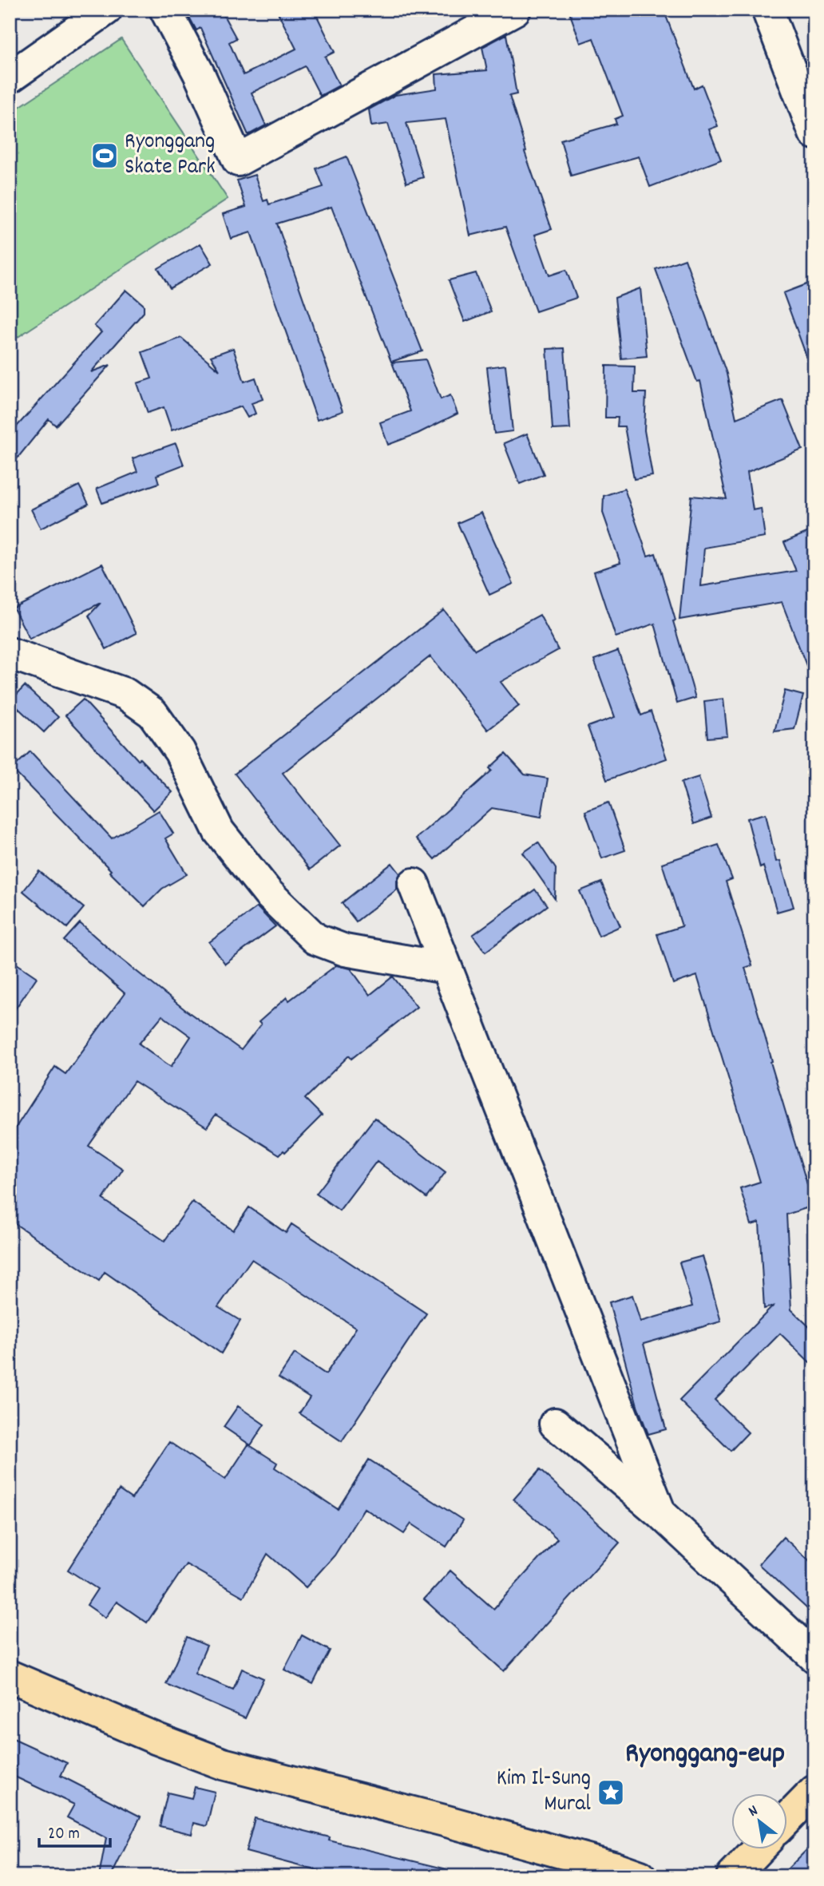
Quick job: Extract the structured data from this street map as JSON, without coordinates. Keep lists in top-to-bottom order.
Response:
{
  "districts": ["Ryonggang-eup"],
  "places": {
    "sports": ["Ryonggang Skate Park"],
    "place": ["Kim Il-Sung Mural"]
  },
  "scale_bar": "20 m",
  "north": "top left"
}
